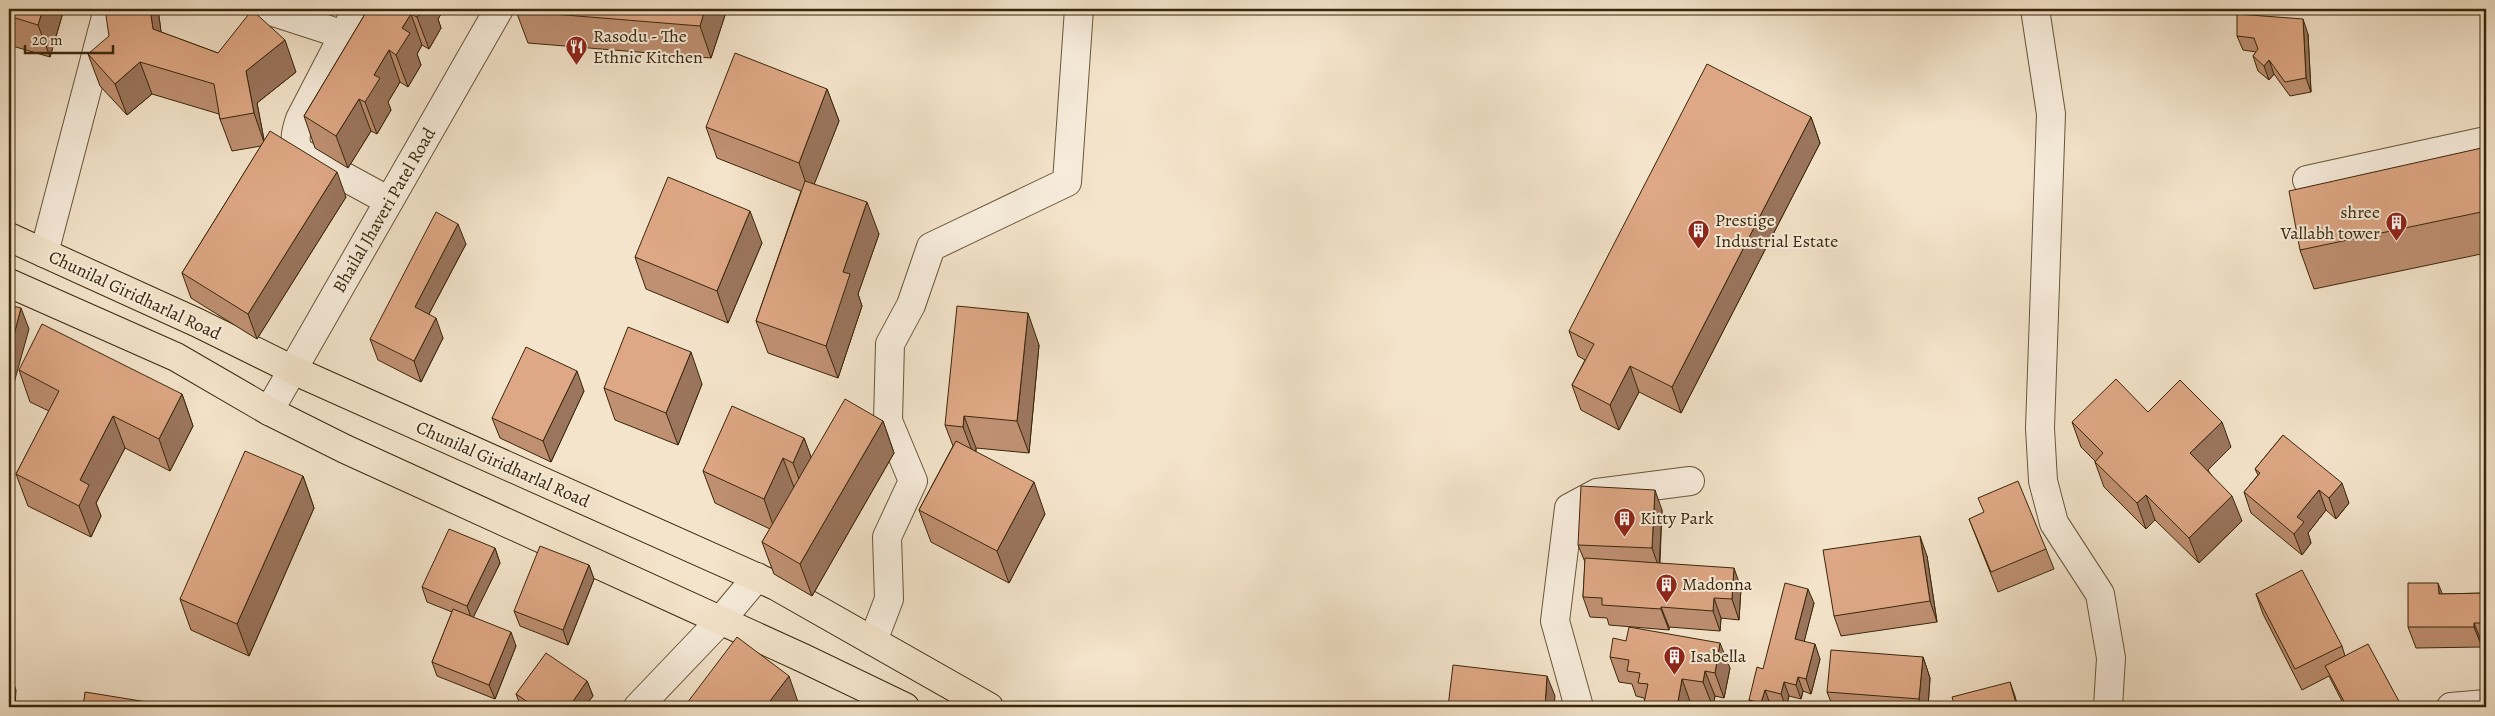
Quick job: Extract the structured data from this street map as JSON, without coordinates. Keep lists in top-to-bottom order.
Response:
{
  "streets": {
    "main road": ["Chunilal Giridharlal Road"],
    "street": ["Bhailal Jhaveri Patel Road"]
  },
  "crossings": [
    ["Bhailal Jhaveri Patel Road", "Chunilal Giridharlal Road"]
  ],
  "places": {
    "restaurant": ["Rasodu - The Ethnic Kitchen"],
    "building": [
      "shree Vallabh tower",
      "Prestige Industrial Estate",
      "Kitty Park",
      "Madonna",
      "Isabella"
    ]
  },
  "scale_bar": "20 m"
}
